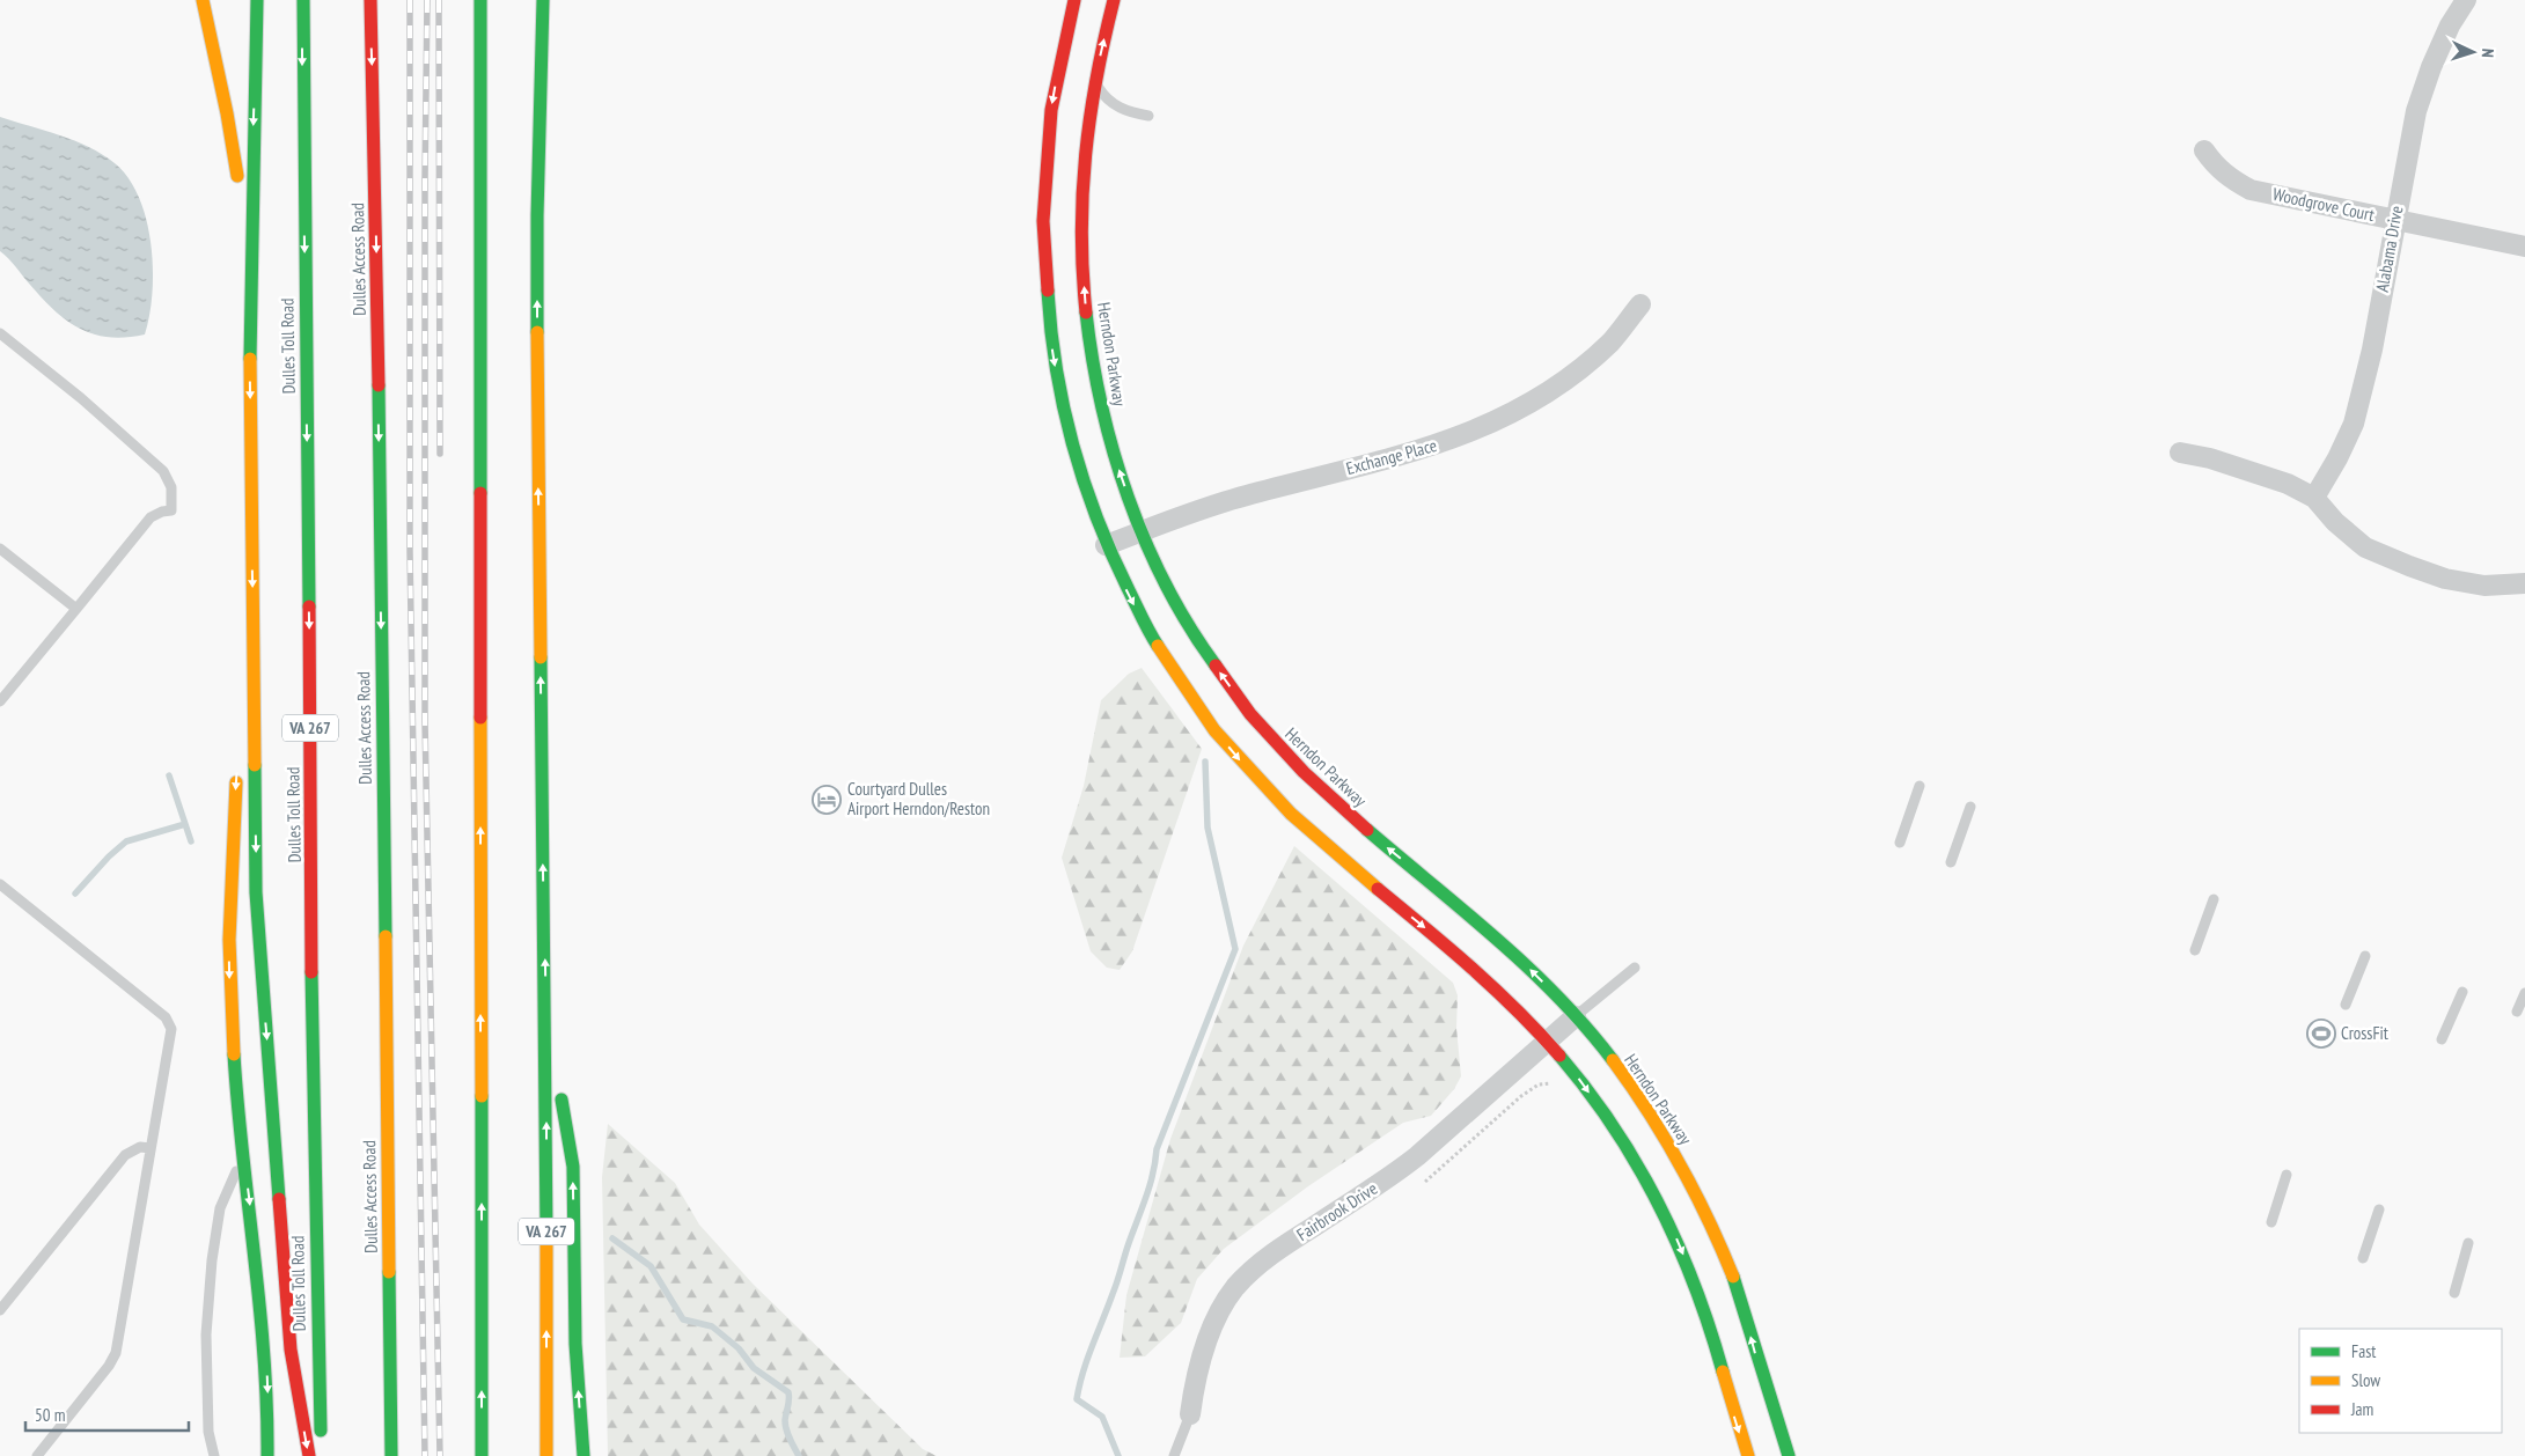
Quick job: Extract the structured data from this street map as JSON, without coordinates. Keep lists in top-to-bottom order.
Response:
{
  "streets": {
    "main road": [
      "Dulles Access Road",
      "Dulles Toll Road",
      "Herndon Parkway",
      "VA 267"
    ],
    "street": [
      "Woodgrove Court",
      "Alabama Drive",
      "Exchange Place",
      "Fairbrook Drive"
    ]
  },
  "crossings": [
    ["Woodgrove Court", "Alabama Drive"],
    ["Herndon Parkway", "Exchange Place"],
    ["Herndon Parkway", "Fairbrook Drive"]
  ],
  "places": {
    "hotel": ["Courtyard Dulles Airport Herndon/Reston"],
    "sports": ["CrossFit"]
  },
  "legend": ["Fast", "Slow", "Jam"],
  "scale_bar": "50 m",
  "north": "right"
}
